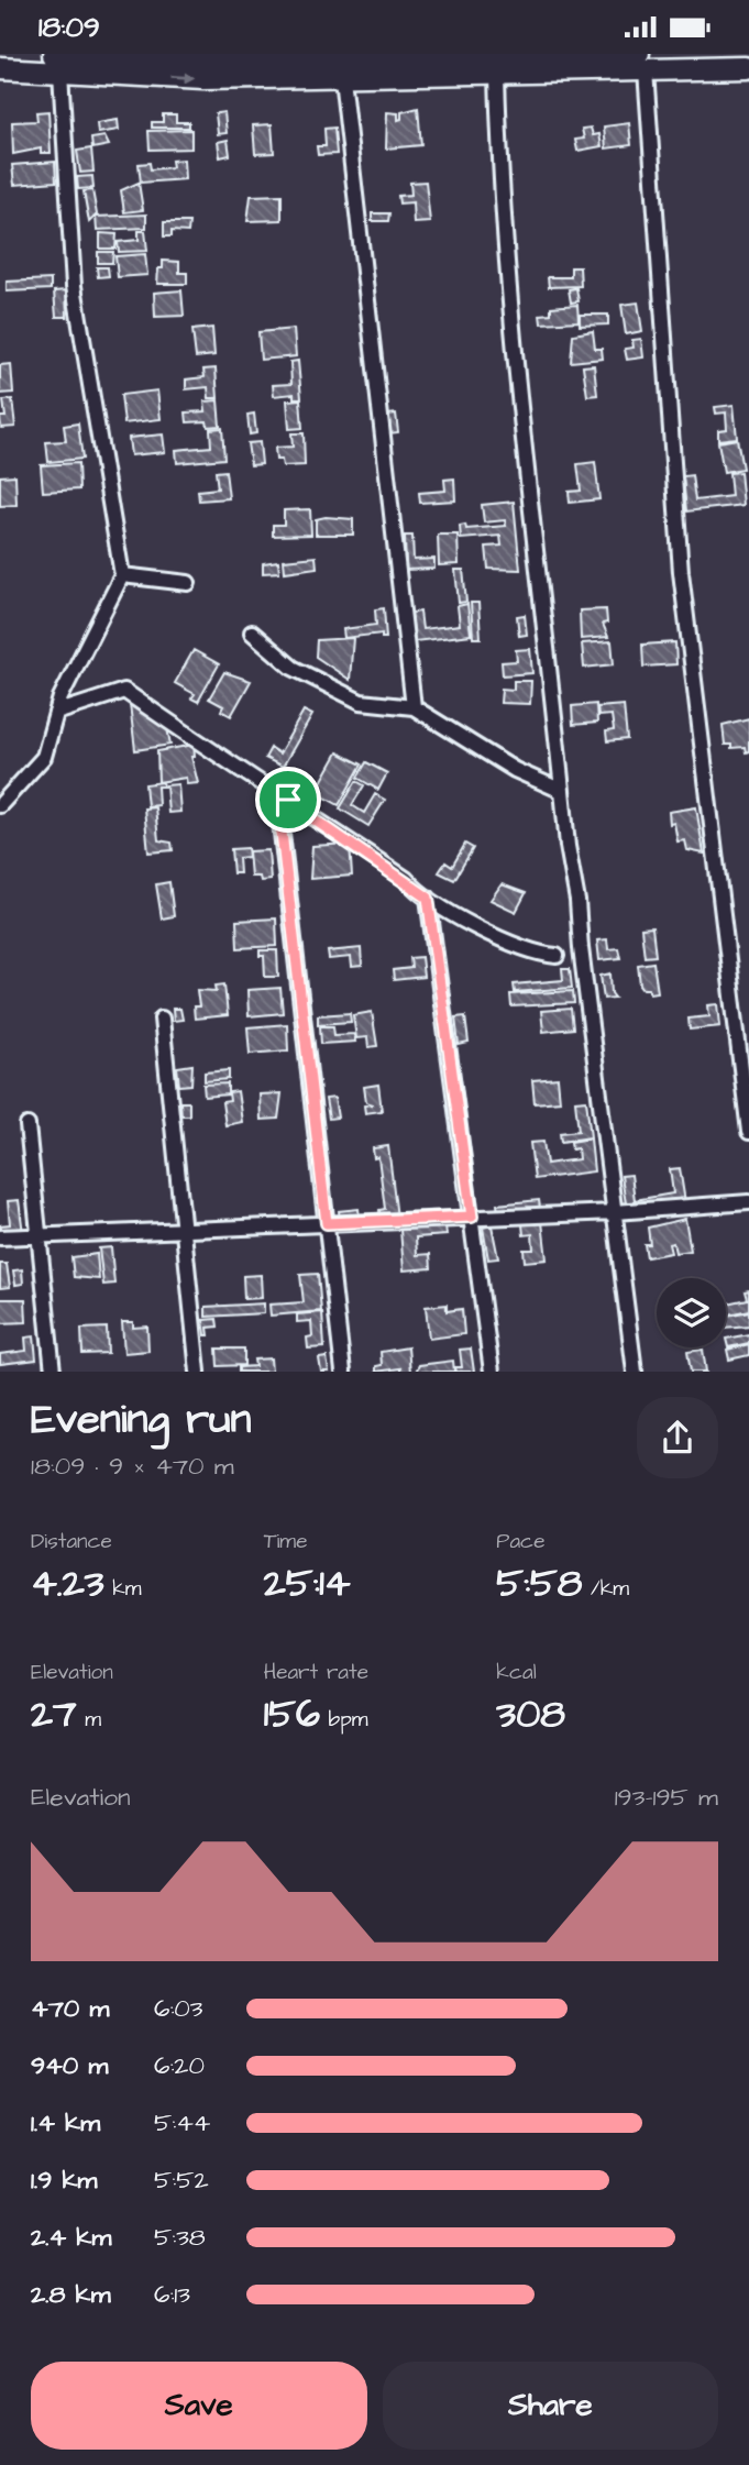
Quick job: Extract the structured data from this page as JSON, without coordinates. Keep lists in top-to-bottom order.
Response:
{
  "page": {
    "status": "18:09",
    "heading": ["Evening run", "18:09 · 9 × 470 m"],
    "stats": [
      ["Distance", "4.23 km"],
      ["Time", "25:14"],
      ["Pace", "5:58 /km"],
      ["Elevation", "27 m"],
      ["Heart rate", "156 bpm"],
      ["kcal", "308"]
    ],
    "chart": ["Elevation", "193–195 m"],
    "list": [
      {
        "name": "470 m",
        "note": "6:03"
      },
      {
        "name": "940 m",
        "note": "6:20"
      },
      {
        "name": "1.4 km",
        "note": "5:44"
      },
      {
        "name": "1.9 km",
        "note": "5:52"
      },
      {
        "name": "2.4 km",
        "note": "5:38"
      },
      {
        "name": "2.8 km",
        "note": "6:13"
      }
    ],
    "buttons": ["Save", "Share"]
  }
}
